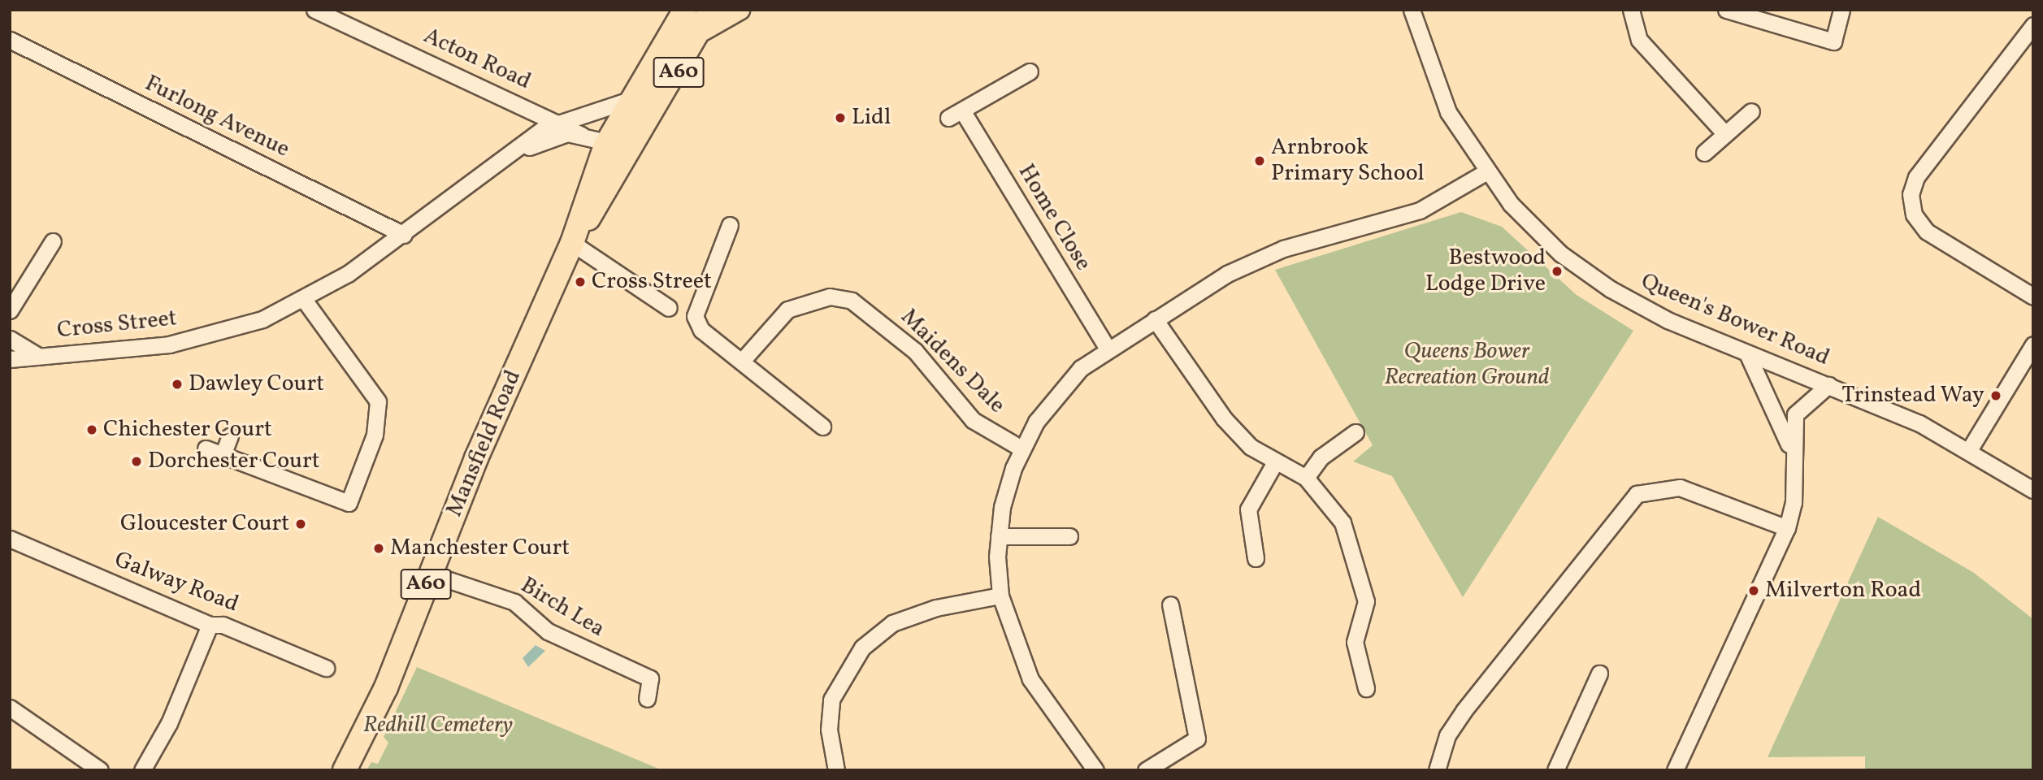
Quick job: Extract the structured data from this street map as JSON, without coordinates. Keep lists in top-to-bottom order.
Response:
{
  "streets": {
    "highway": ["A60", "Mansfield Road"],
    "street": [
      "Acton Road",
      "Furlong Avenue",
      "Home Close",
      "Queen's Bower Road",
      "Cross Street",
      "Maidens Dale",
      "Galway Road",
      "Birch Lea"
    ]
  },
  "crossings": [
    ["Acton Road", "Cross Street"],
    ["Furlong Avenue", "Cross Street"],
    ["Cross Street", "Mansfield Road"],
    ["Mansfield Road", "Birch Lea"]
  ],
  "parks": ["Queens Bower Recreation Ground", "Redhill Cemetery"],
  "places": [
    "Lidl",
    "Arnbrook Primary School",
    "Bestwood Lodge Drive",
    "Cross Street",
    "Dawley Court",
    "Trinstead Way",
    "Chichester Court",
    "Dorchester Court",
    "Gloucester Court",
    "Manchester Court",
    "Milverton Road"
  ]
}
